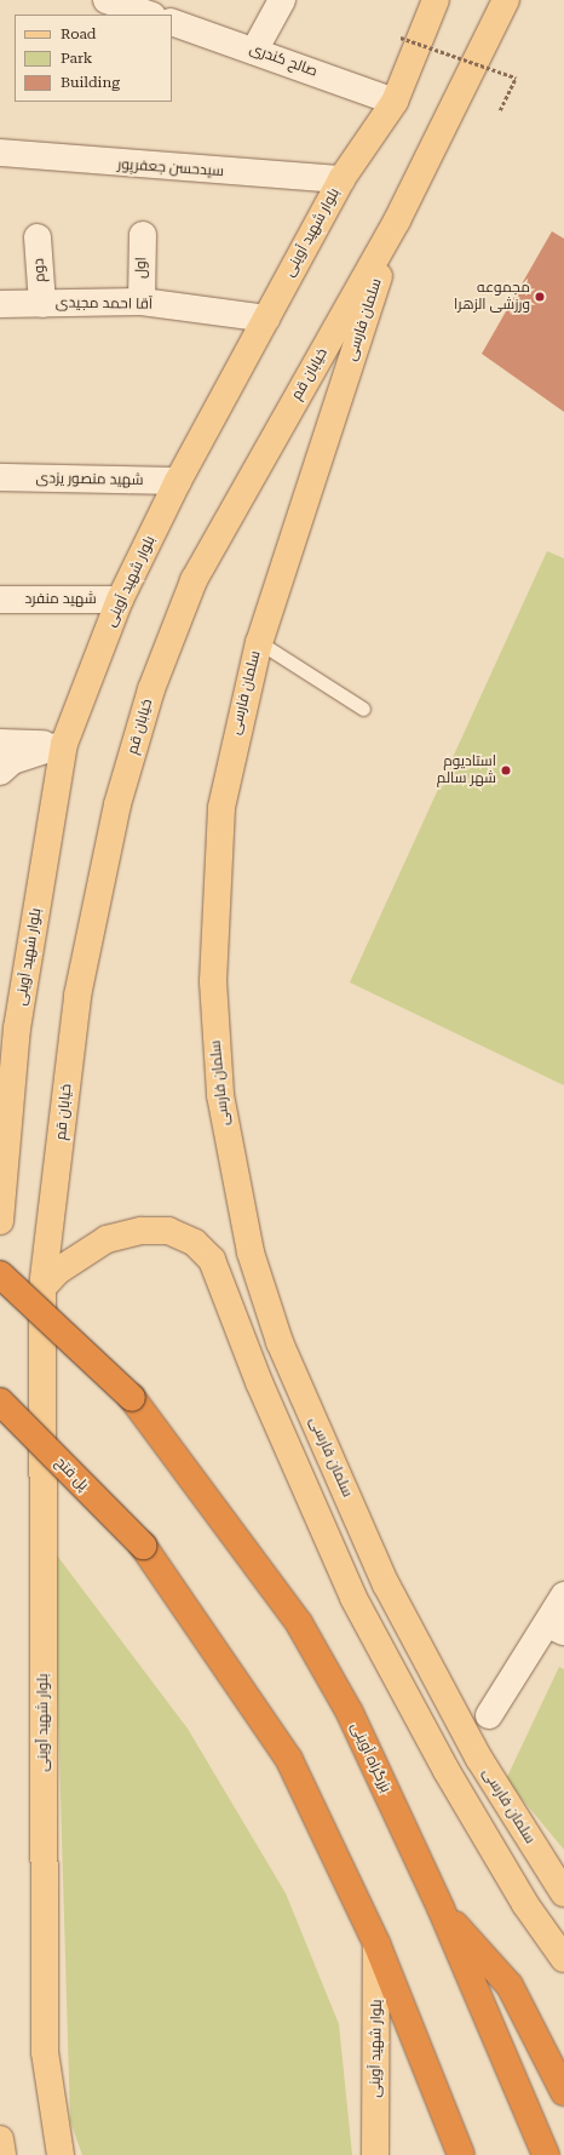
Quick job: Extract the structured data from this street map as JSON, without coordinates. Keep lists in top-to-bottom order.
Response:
{
  "streets": {
    "highway": ["پل فتح", "بزرگراه آوینی"],
    "main road": ["بلوار شهید آوینی", "سلمان فارسی", "خیابان قم"],
    "street": [
      "صالح کندری",
      "سیدحسن جعفرپور",
      "اول",
      "دوم",
      "آقا احمد مجیدی",
      "شهید منصور یزدی",
      "شهید منفرد"
    ]
  },
  "crossings": [
    ["صالح کندری", "بلوار شهید آوینی"],
    ["سیدحسن جعفرپور", "بلوار شهید آوینی"],
    ["بلوار شهید آوینی", "آقا احمد مجیدی"],
    ["بلوار شهید آوینی", "خیابان قم"],
    ["بلوار شهید آوینی", "شهید منصور یزدی"],
    ["بلوار شهید آوینی", "شهید منفرد"],
    ["بلوار شهید آوینی", "پل فتح"],
    ["اول", "آقا احمد مجیدی"],
    ["دوم", "آقا احمد مجیدی"],
    ["سلمان فارسی", "خیابان قم"]
  ],
  "places": ["مجموعه ورزشی الزهرا", "استادیوم شهر سالم"],
  "legend": ["Road", "Park", "Building"]
}
